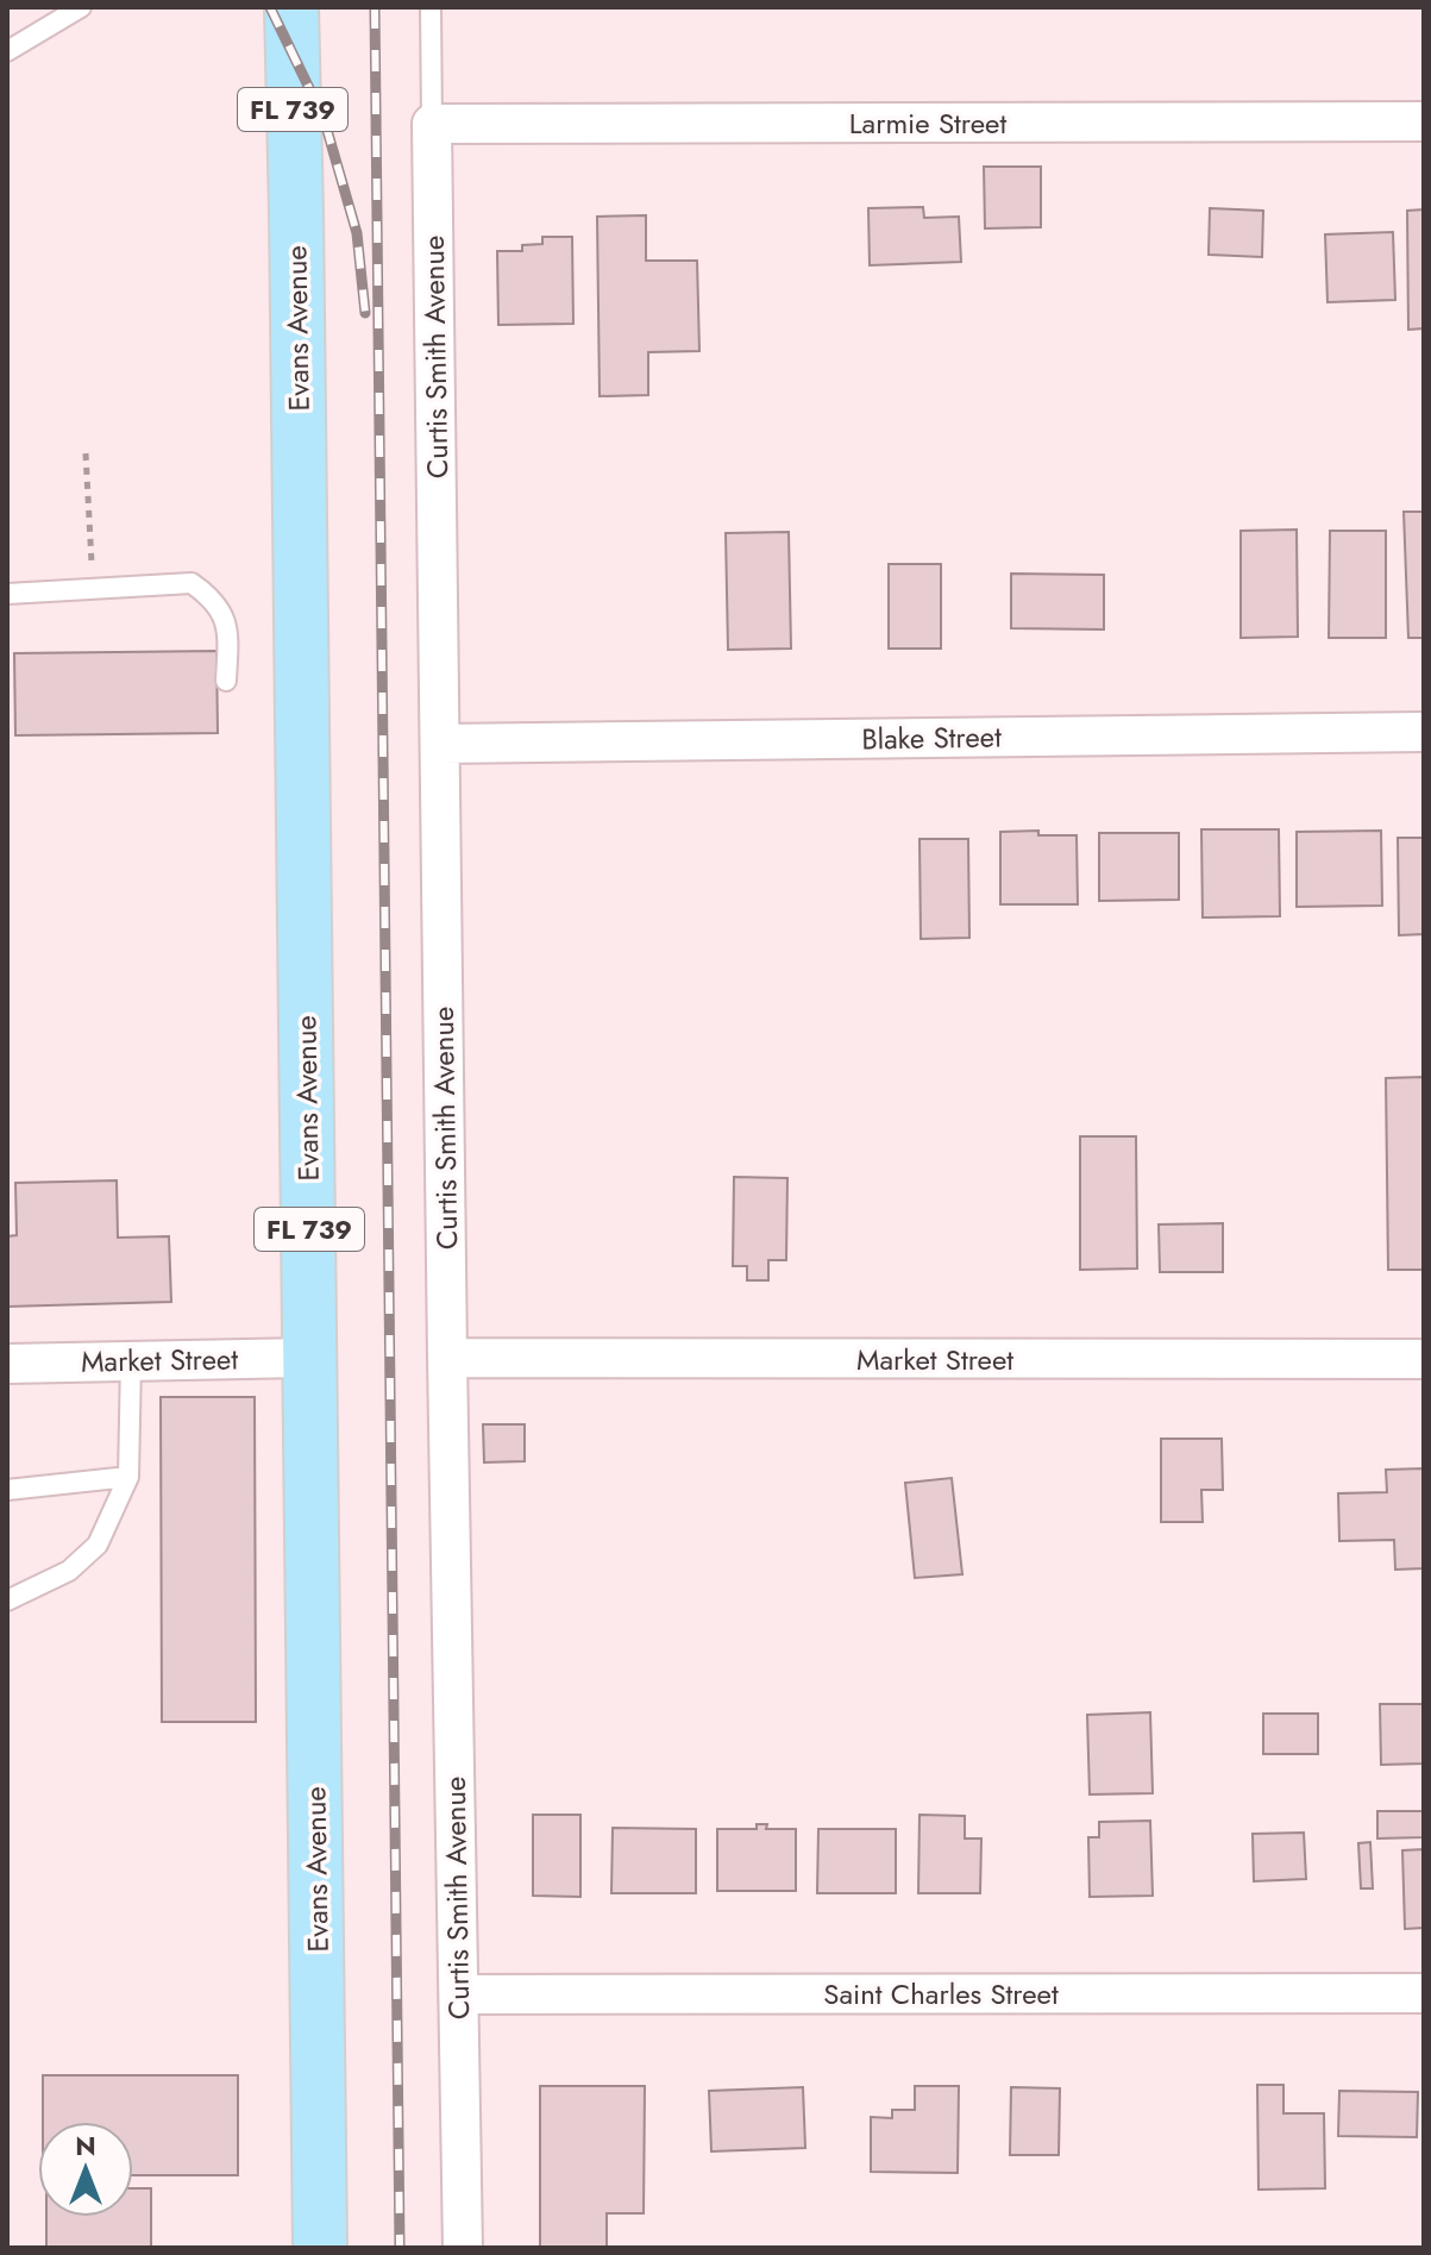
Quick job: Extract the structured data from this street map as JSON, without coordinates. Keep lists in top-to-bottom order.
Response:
{
  "streets": {
    "main road": ["FL 739", "Evans Avenue"],
    "street": [
      "Larmie Street",
      "Curtis Smith Avenue",
      "Blake Street",
      "Market Street",
      "Saint Charles Street"
    ]
  },
  "crossings": [
    ["Larmie Street", "Curtis Smith Avenue"],
    ["Evans Avenue", "Market Street"],
    ["Curtis Smith Avenue", "Blake Street"],
    ["Curtis Smith Avenue", "Market Street"],
    ["Curtis Smith Avenue", "Saint Charles Street"]
  ],
  "north": "top"
}
